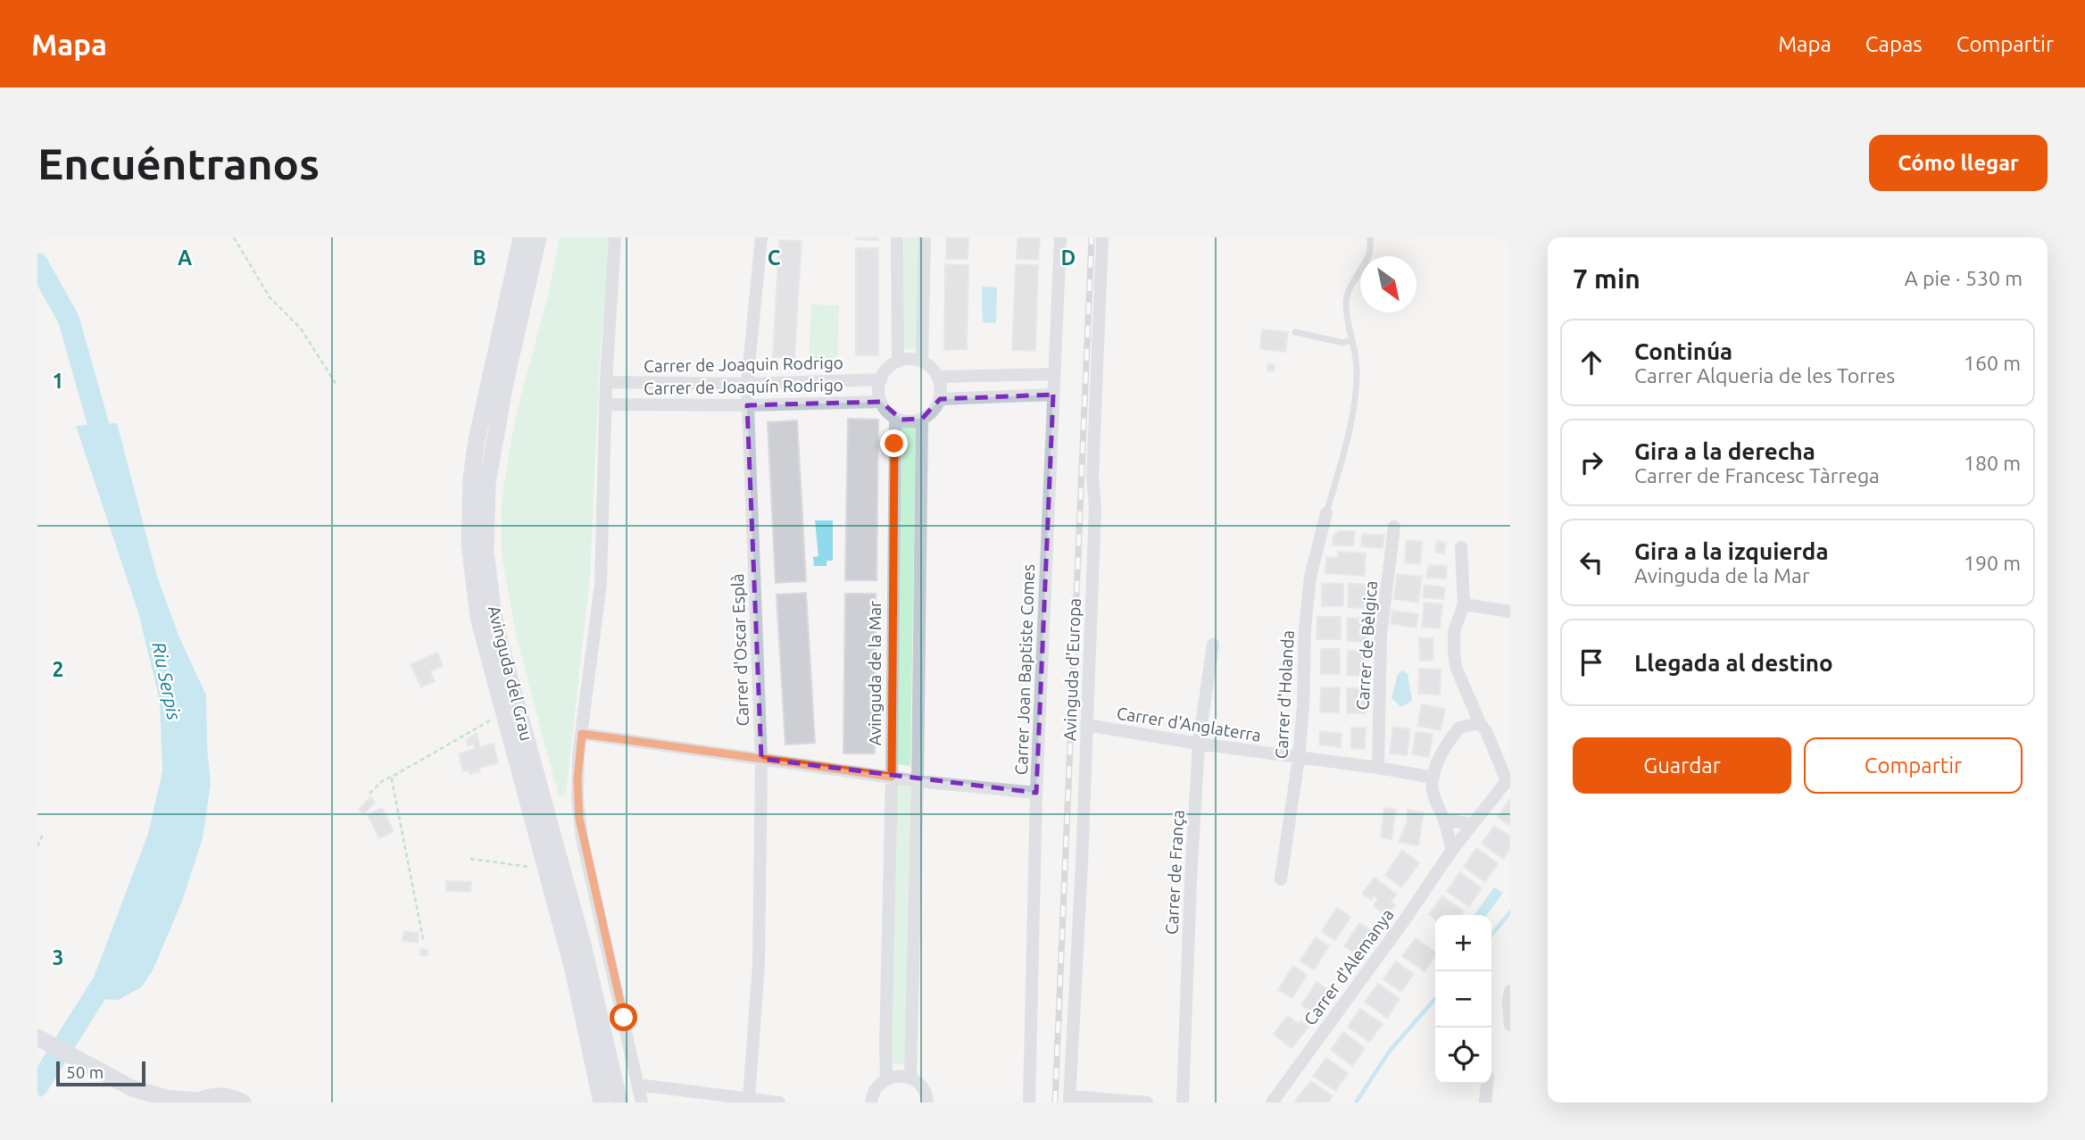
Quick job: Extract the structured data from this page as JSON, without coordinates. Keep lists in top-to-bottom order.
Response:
{
  "streets": {
    "main road": ["Avinguda del Grau"],
    "street": [
      "Carrer de Joaquin Rodrigo",
      "Carrer de Joaquín Rodrigo",
      "Carrer de Bèlgica",
      "Carrer d'Oscar Esplà",
      "Carrer Joan Baptiste Comes",
      "Avinguda d'Europa",
      "Avinguda de la Mar",
      "Carrer d'Holanda",
      "Carrer d'Anglaterra",
      "Carrer de França",
      "Carrer d'Alemanya"
    ]
  },
  "crossings": [
    ["Carrer de Joaquin Rodrigo", "Carrer de Joaquín Rodrigo"],
    ["Carrer de Joaquin Rodrigo", "Carrer d'Oscar Esplà"],
    ["Carrer de Joaquin Rodrigo", "Avinguda de la Mar"],
    ["Carrer de Joaquín Rodrigo", "Carrer d'Oscar Esplà"],
    ["Carrer de Joaquín Rodrigo", "Avinguda de la Mar"],
    ["Carrer de Bèlgica", "Carrer d'Anglaterra"],
    ["Avinguda d'Europa", "Carrer d'Anglaterra"],
    ["Carrer d'Holanda", "Carrer d'Anglaterra"],
    ["Carrer d'Anglaterra", "Carrer de França"],
    ["Carrer d'Anglaterra", "Carrer d'Alemanya"]
  ],
  "water": ["Riu Serpis"],
  "scale_bar": "50 m",
  "north": "bottom right",
  "page": {
    "header": "Mapa",
    "nav": ["Mapa", "Capas", "Compartir"],
    "buttons": [
      "Cómo llegar",
      ["Guardar", "Compartir"]
    ],
    "title": "Encuéntranos",
    "heading": ["7 min", "A pie · 530 m"],
    "list": [
      ["Continúa", "Carrer Alqueria de les Torres", "160 m"],
      ["Gira a la derecha", "Carrer de Francesc Tàrrega", "180 m"],
      ["Gira a la izquierda", "Avinguda de la Mar", "190 m"],
      "Llegada al destino"
    ],
    "map_buttons": ["+", "−"],
    "scale": "50 m"
  },
  "grid": {
    "columns": [
      "A",
      "B",
      "C",
      "D"
    ],
    "rows": ["1", "2", "3"]
  }
}
